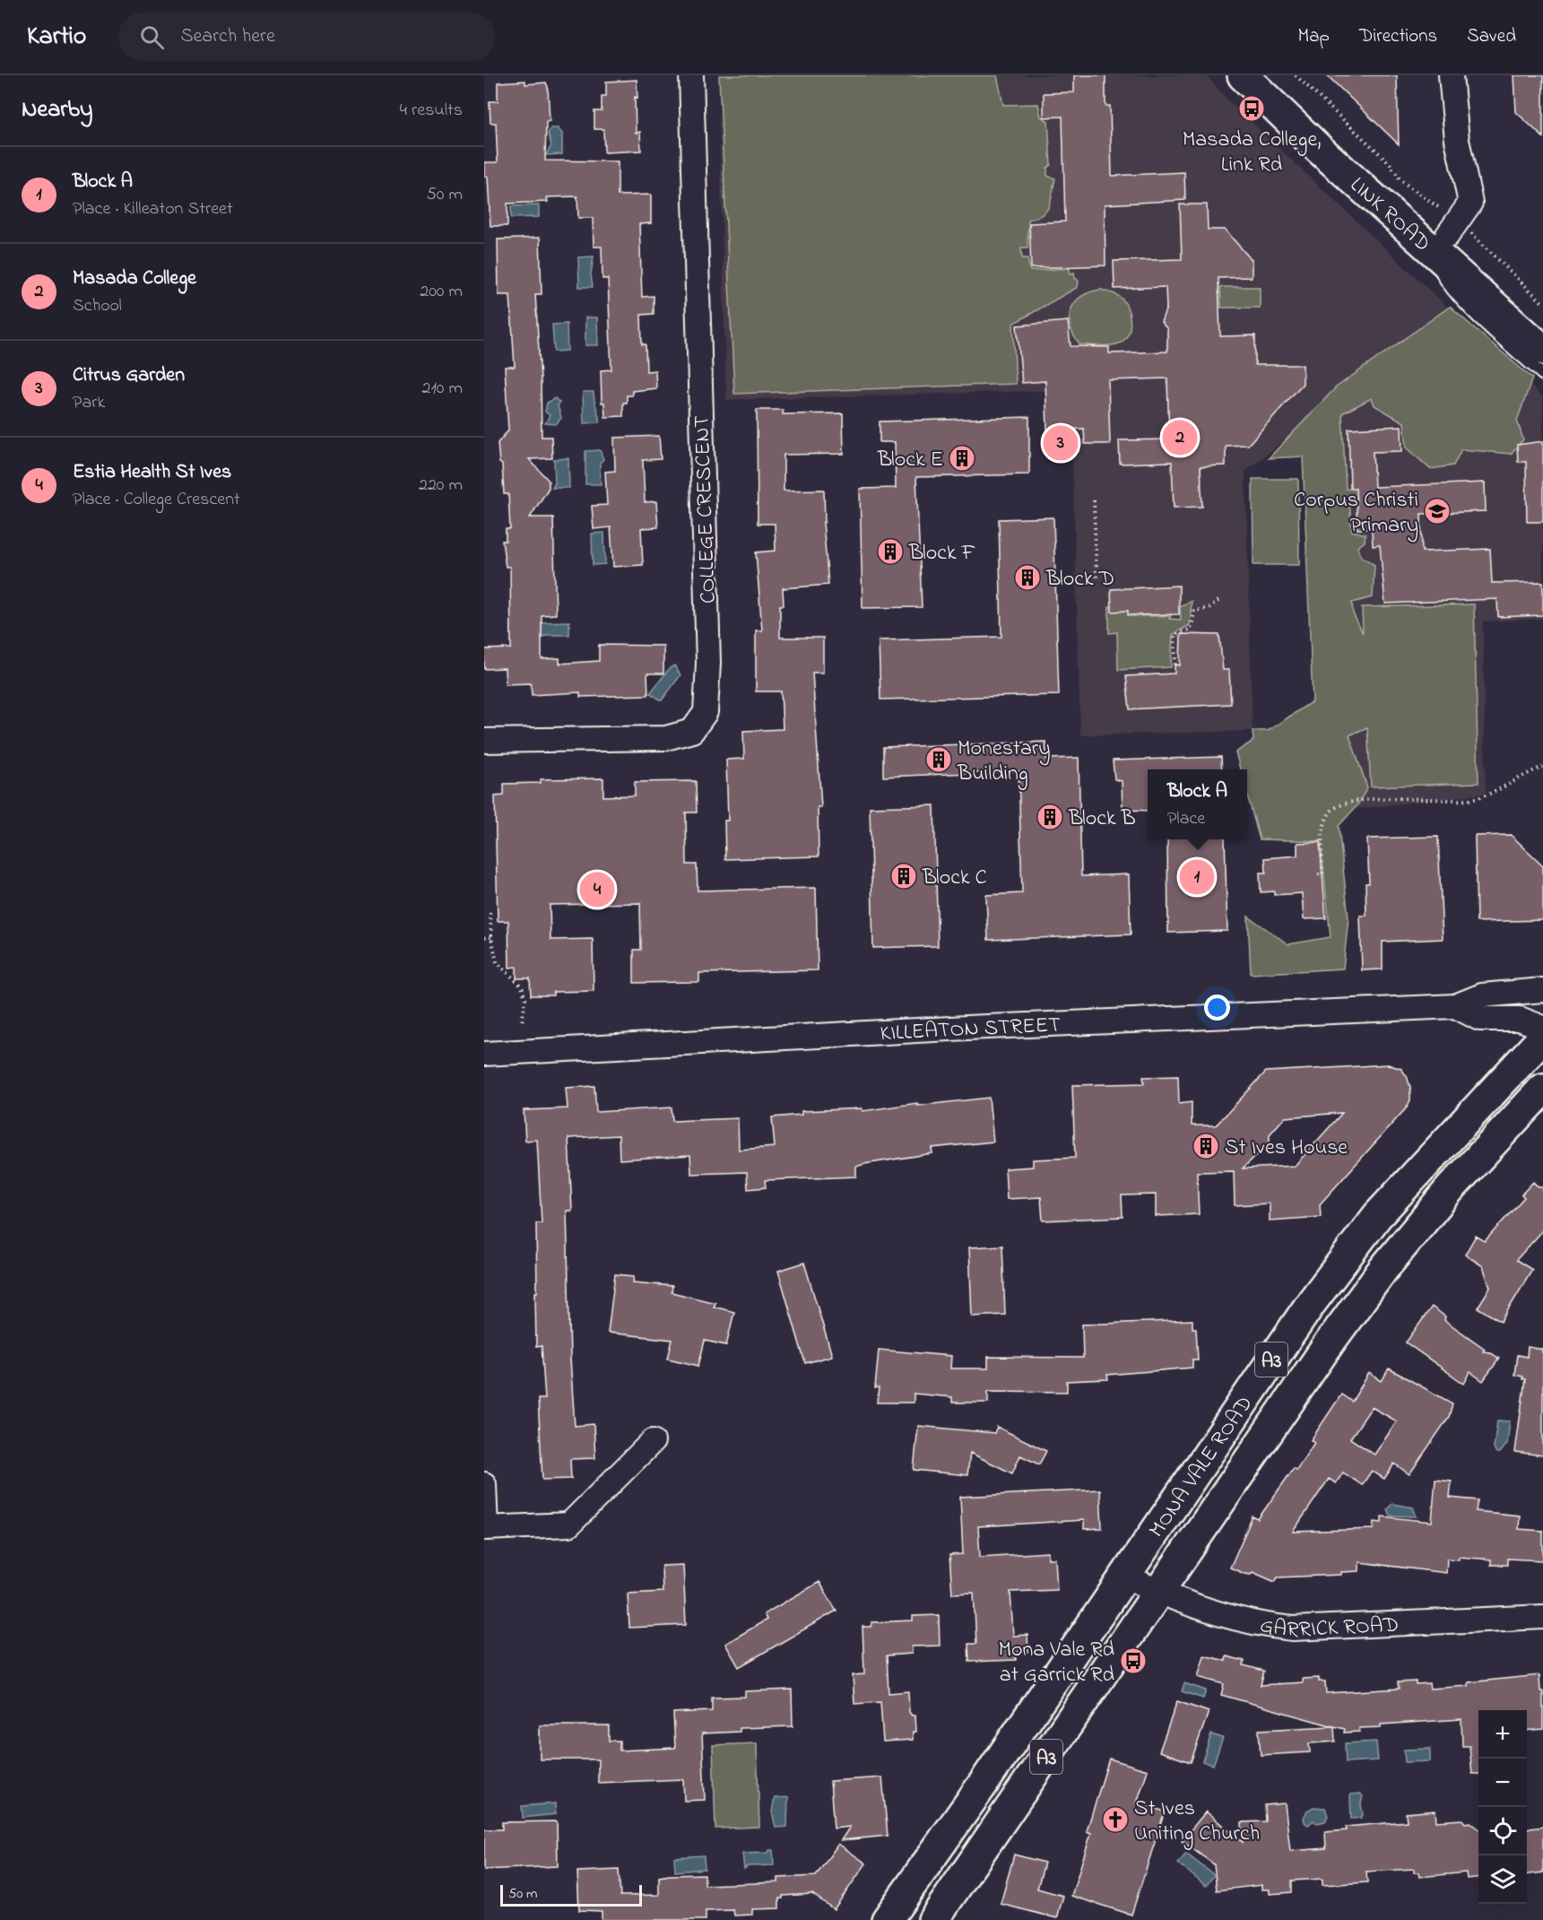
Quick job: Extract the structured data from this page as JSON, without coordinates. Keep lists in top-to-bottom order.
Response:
{
  "streets": {
    "main road": ["LINK ROAD", "A3", "MONA VALE ROAD"],
    "street": ["COLLEGE CRESCENT", "KILLEATON STREET", "GARRICK ROAD"]
  },
  "crossings": [
    ["MONA VALE ROAD", "GARRICK ROAD"]
  ],
  "places": {
    "bus stop": ["Masada College, Link Rd", "Mona Vale Rd at Garrick Rd"],
    "building": [
      "Block E",
      "Block F",
      "Block D",
      "Monestary Building",
      "Block B",
      "Block C",
      "St Ives House"
    ],
    "school or university": ["Corpus Christi Primary"],
    "church": ["St Ives Uniting Church"]
  },
  "scale_bar": "50 m",
  "page": {
    "header": "Kartio",
    "search": "Search here",
    "nav": ["Map", "Directions", "Saved"],
    "heading": ["Nearby", "4 results"],
    "list": [
      {
        "mark": "1",
        "name": "Block A",
        "note": "Place · Killeaton Street",
        "value": "50 m"
      },
      {
        "mark": "2",
        "name": "Masada College",
        "note": "School",
        "value": "200 m"
      },
      {
        "mark": "3",
        "name": "Citrus Garden",
        "note": "Park",
        "value": "210 m"
      },
      {
        "mark": "4",
        "name": "Estia Health St Ives",
        "note": "Place · College Crescent",
        "value": "220 m"
      }
    ],
    "pins": [
      "2",
      "3",
      "1",
      "4"
    ],
    "popup": ["Block A", "Place"],
    "map_buttons": ["+", "−"],
    "scale": "50 m"
  }
}
